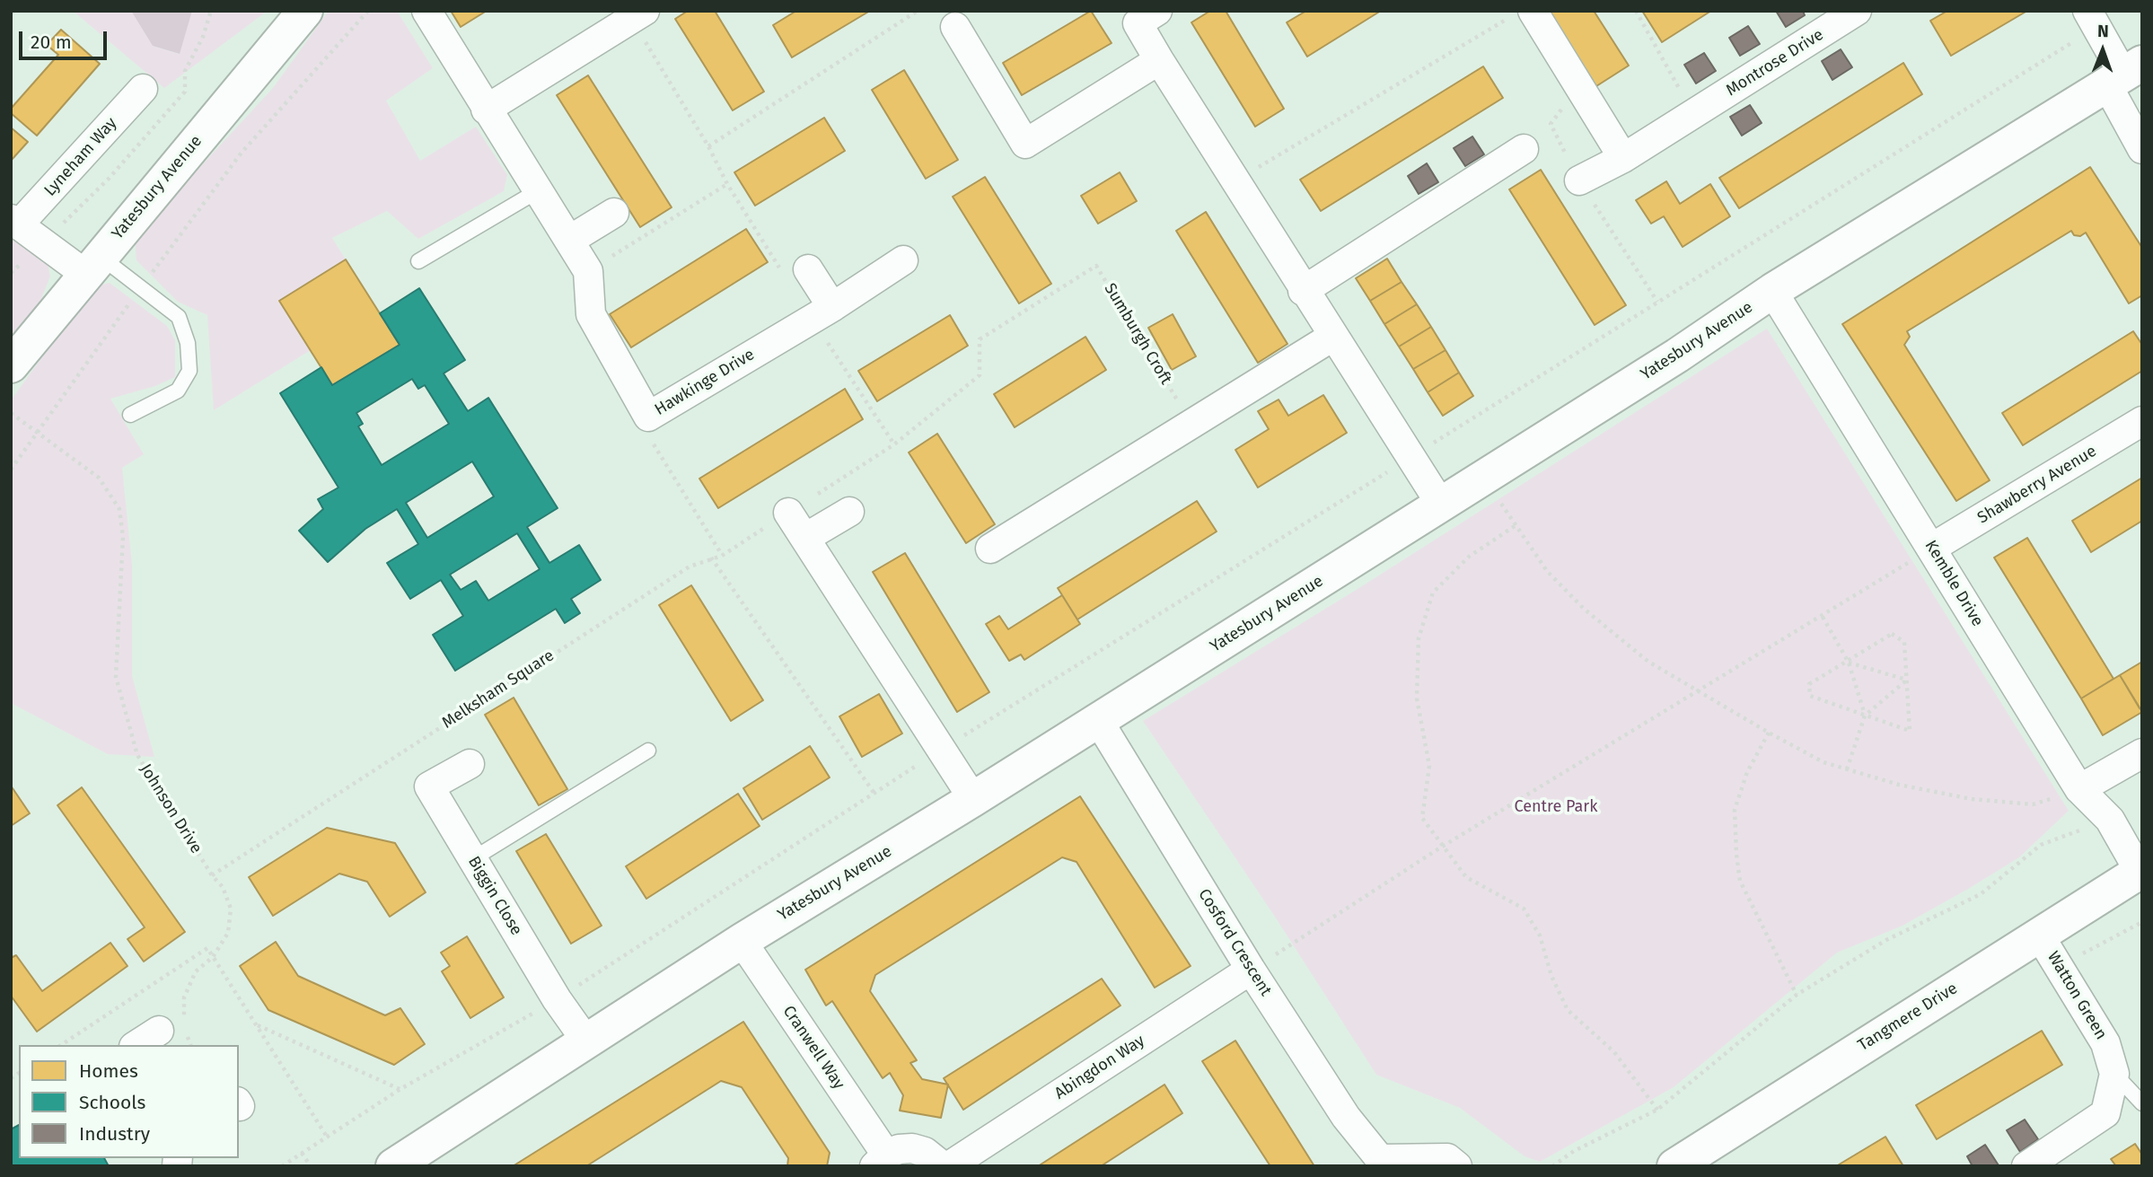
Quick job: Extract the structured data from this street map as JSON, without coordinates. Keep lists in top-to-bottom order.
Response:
{
  "streets": {
    "street": [
      "Montrose Drive",
      "Lyneham Way",
      "Yatesbury Avenue",
      "Hawkinge Drive",
      "Shawberry Avenue",
      "Kemble Drive",
      "Biggin Close",
      "Cosford Crescent",
      "Watton Green",
      "Tangmere Drive",
      "Cranwell Way",
      "Abingdon Way"
    ],
    "path": ["Sumburgh Croft", "Melksham Square", "Johnson Drive"]
  },
  "crossings": [
    ["Lyneham Way", "Yatesbury Avenue"],
    ["Yatesbury Avenue", "Kemble Drive"],
    ["Yatesbury Avenue", "Biggin Close"],
    ["Yatesbury Avenue", "Cosford Crescent"],
    ["Yatesbury Avenue", "Cranwell Way"],
    ["Sumburgh Croft", "Melksham Square"],
    ["Shawberry Avenue", "Kemble Drive"],
    ["Kemble Drive", "Tangmere Drive"],
    ["Melksham Square", "Johnson Drive"],
    ["Cosford Crescent", "Abingdon Way"],
    ["Watton Green", "Tangmere Drive"]
  ],
  "parks": ["Centre Park"],
  "legend": ["Homes", "Schools", "Industry"],
  "scale_bar": "20 m",
  "north": "top"
}
